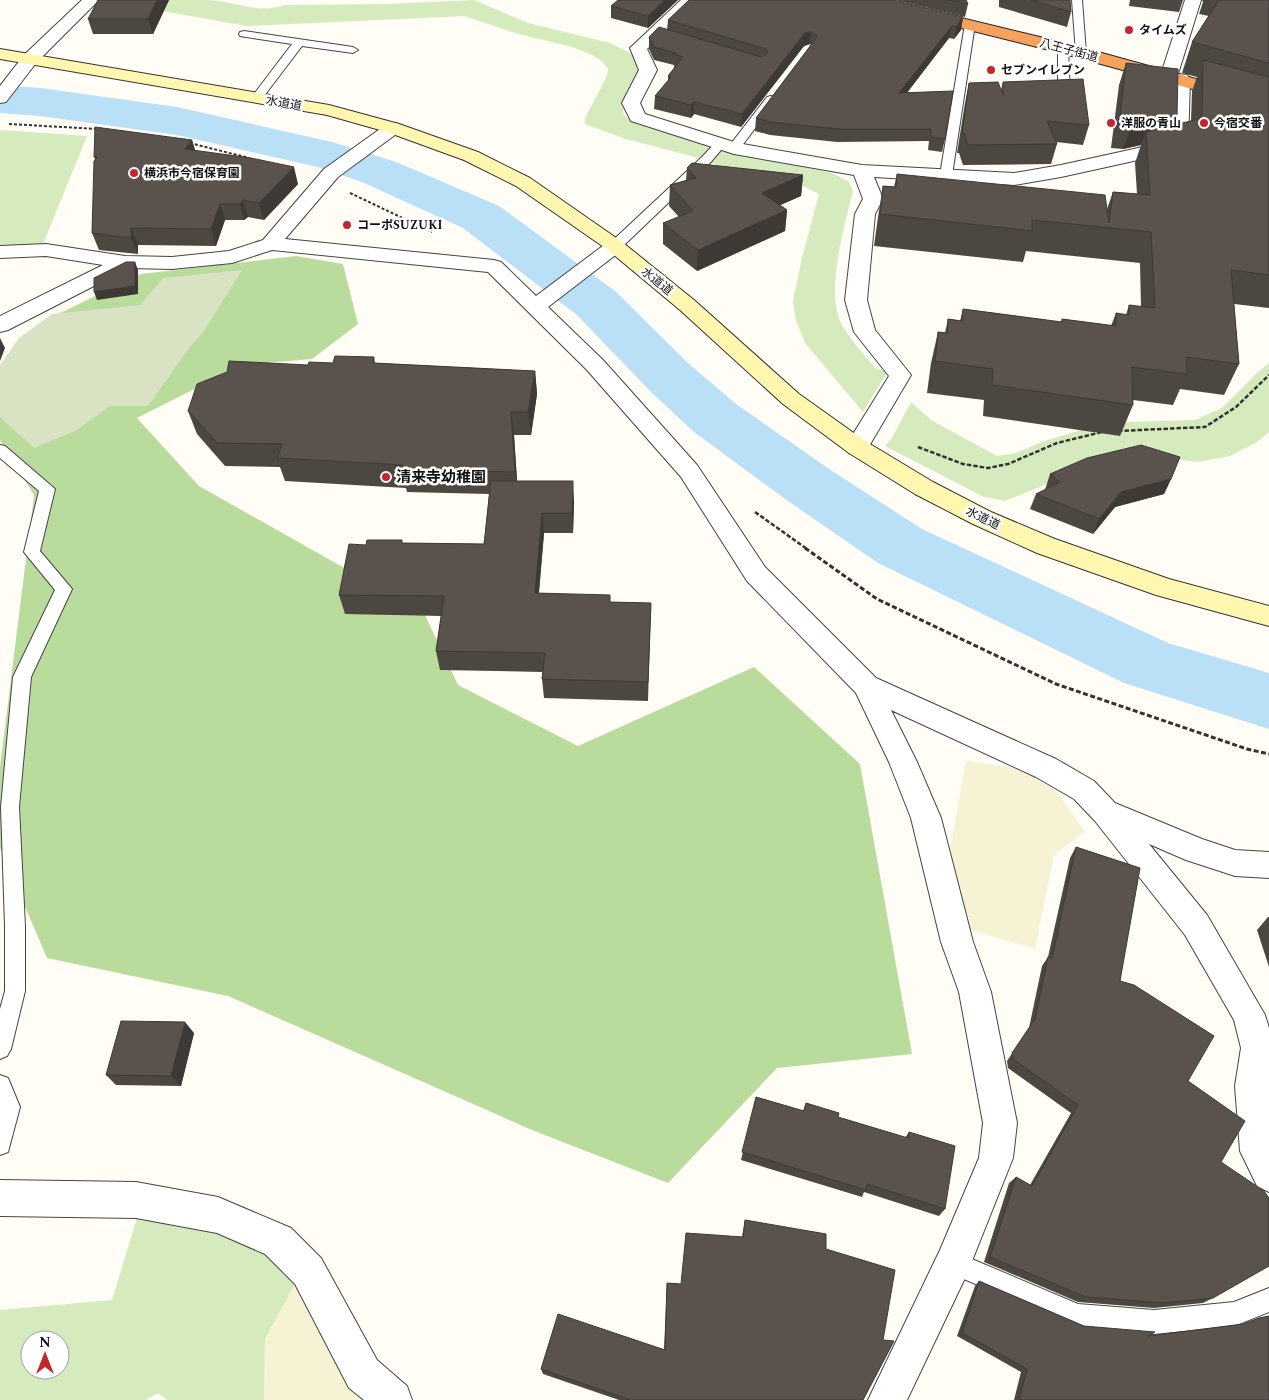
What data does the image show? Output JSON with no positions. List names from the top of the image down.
{
  "streets": {
    "highway": ["八王子街道"],
    "street": ["水道道"]
  },
  "places": [
    "タイムズ",
    "セブンイレブン",
    "洋服の青山",
    "今宿交番",
    "横浜市今宿保育園",
    "コーポSUZUKI",
    "清来寺幼稚園"
  ],
  "north": "top"
}
